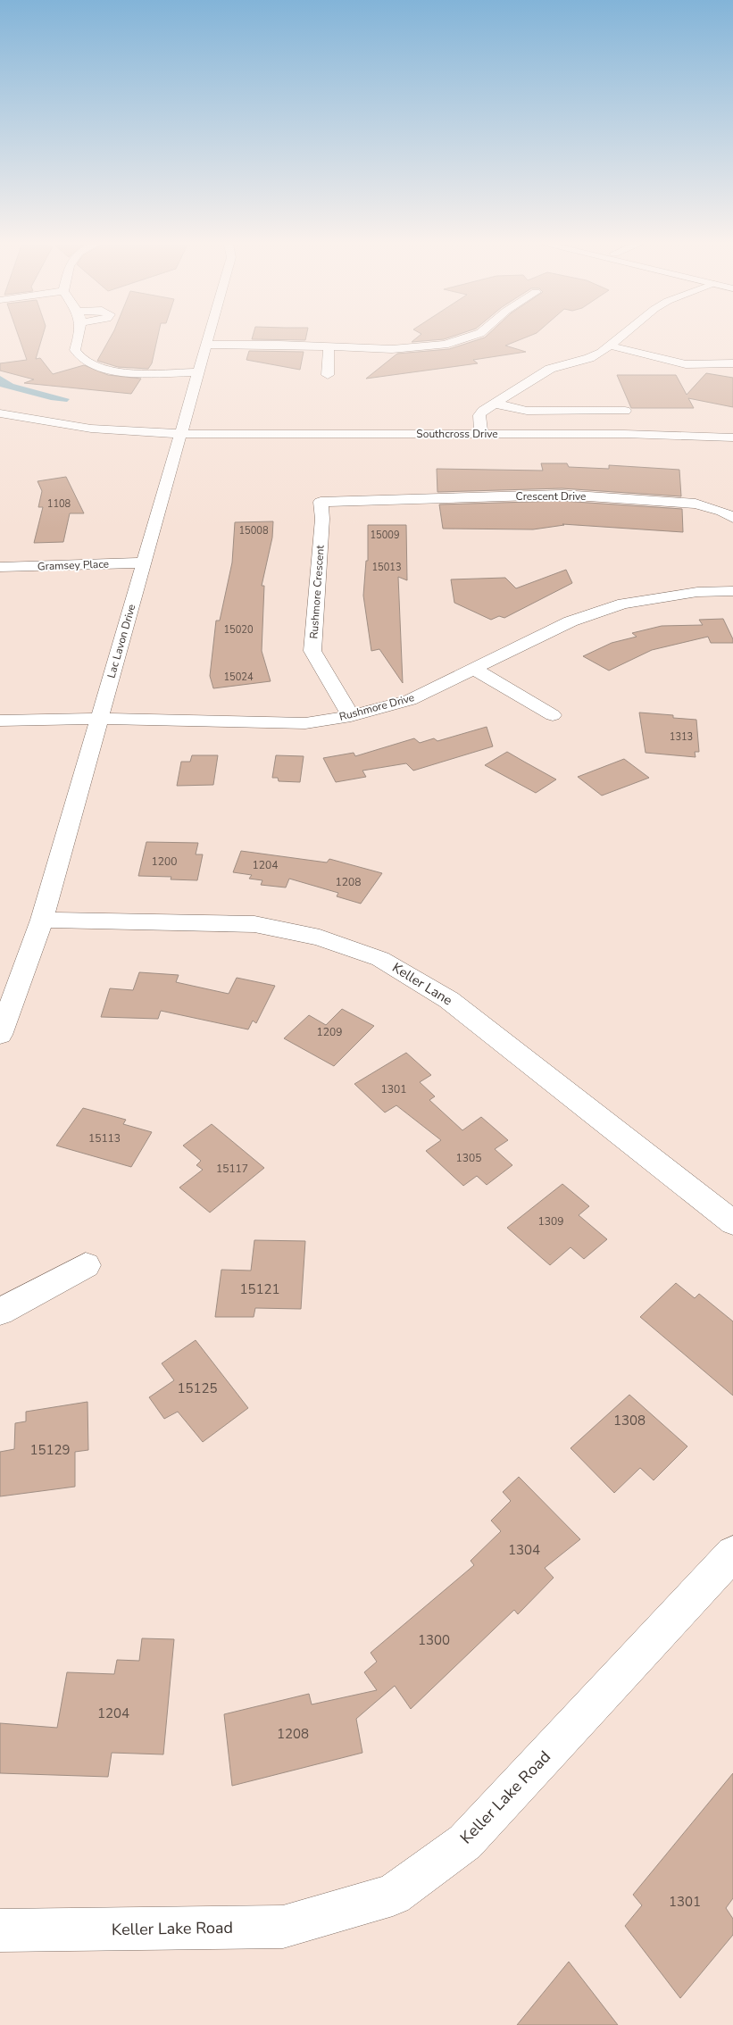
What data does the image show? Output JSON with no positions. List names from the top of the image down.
{
  "streets": {
    "main road": [
      "Southcross Drive",
      "Crescent Drive",
      "Gramsey Place",
      "Rushmore Crescent",
      "Lac Lavon Drive",
      "Rushmore Drive",
      "Keller Lane",
      "Keller Lake Road"
    ]
  },
  "crossings": [
    ["Southcross Drive", "Lac Lavon Drive"],
    ["Crescent Drive", "Rushmore Crescent"],
    ["Gramsey Place", "Lac Lavon Drive"],
    ["Rushmore Crescent", "Rushmore Drive"],
    ["Lac Lavon Drive", "Rushmore Drive"],
    ["Lac Lavon Drive", "Keller Lane"]
  ],
  "house_numbers": [
    "1108",
    "15008",
    "15009",
    "15013",
    "15020",
    "15024",
    "1313",
    "1200",
    "1204",
    "1208",
    "1209",
    "1301",
    "15113",
    "1305",
    "15117",
    "1309",
    "15121",
    "15125",
    "1308",
    "15129",
    "1304",
    "1300",
    "1204",
    "1208",
    "1301"
  ]
}
